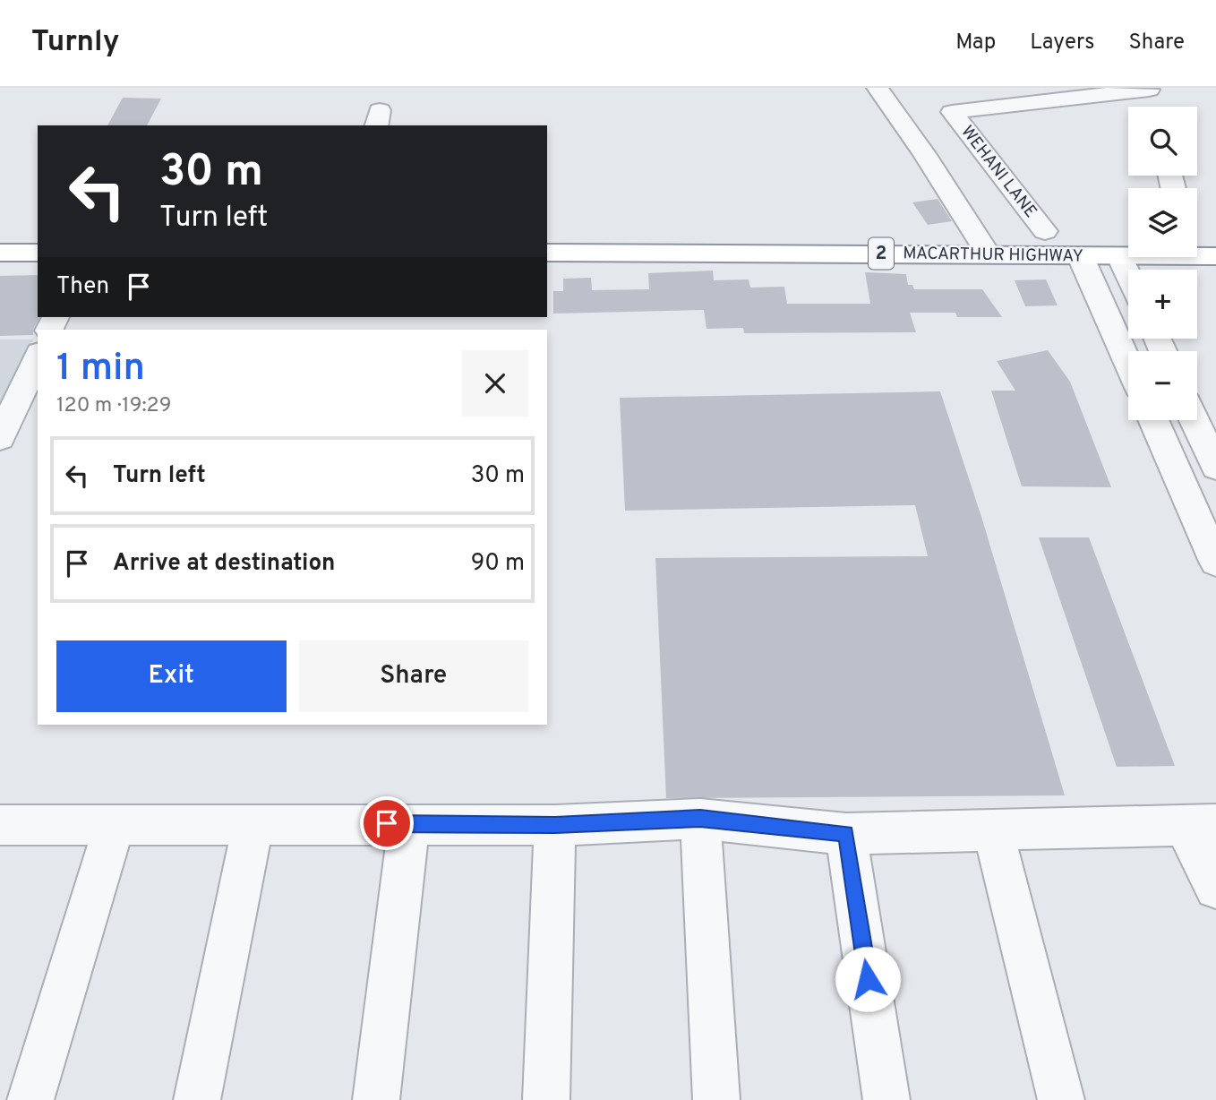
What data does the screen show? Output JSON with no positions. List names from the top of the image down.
{
  "streets": {
    "highway": ["2", "MACARTHUR HIGHWAY"],
    "street": ["WEHANI LANE"]
  },
  "page": {
    "header": "Turnly",
    "nav": ["Map", "Layers", "Share"],
    "map_buttons": ["+", "−"],
    "turn": ["30 m", "Turn left"],
    "then": "Then",
    "heading": ["1 min", "120 m · 19:29"],
    "list": [
      {
        "name": "Turn left",
        "value": "30 m"
      },
      {
        "name": "Arrive at destination",
        "value": "90 m"
      }
    ],
    "buttons": ["Exit", "Share"]
  }
}
